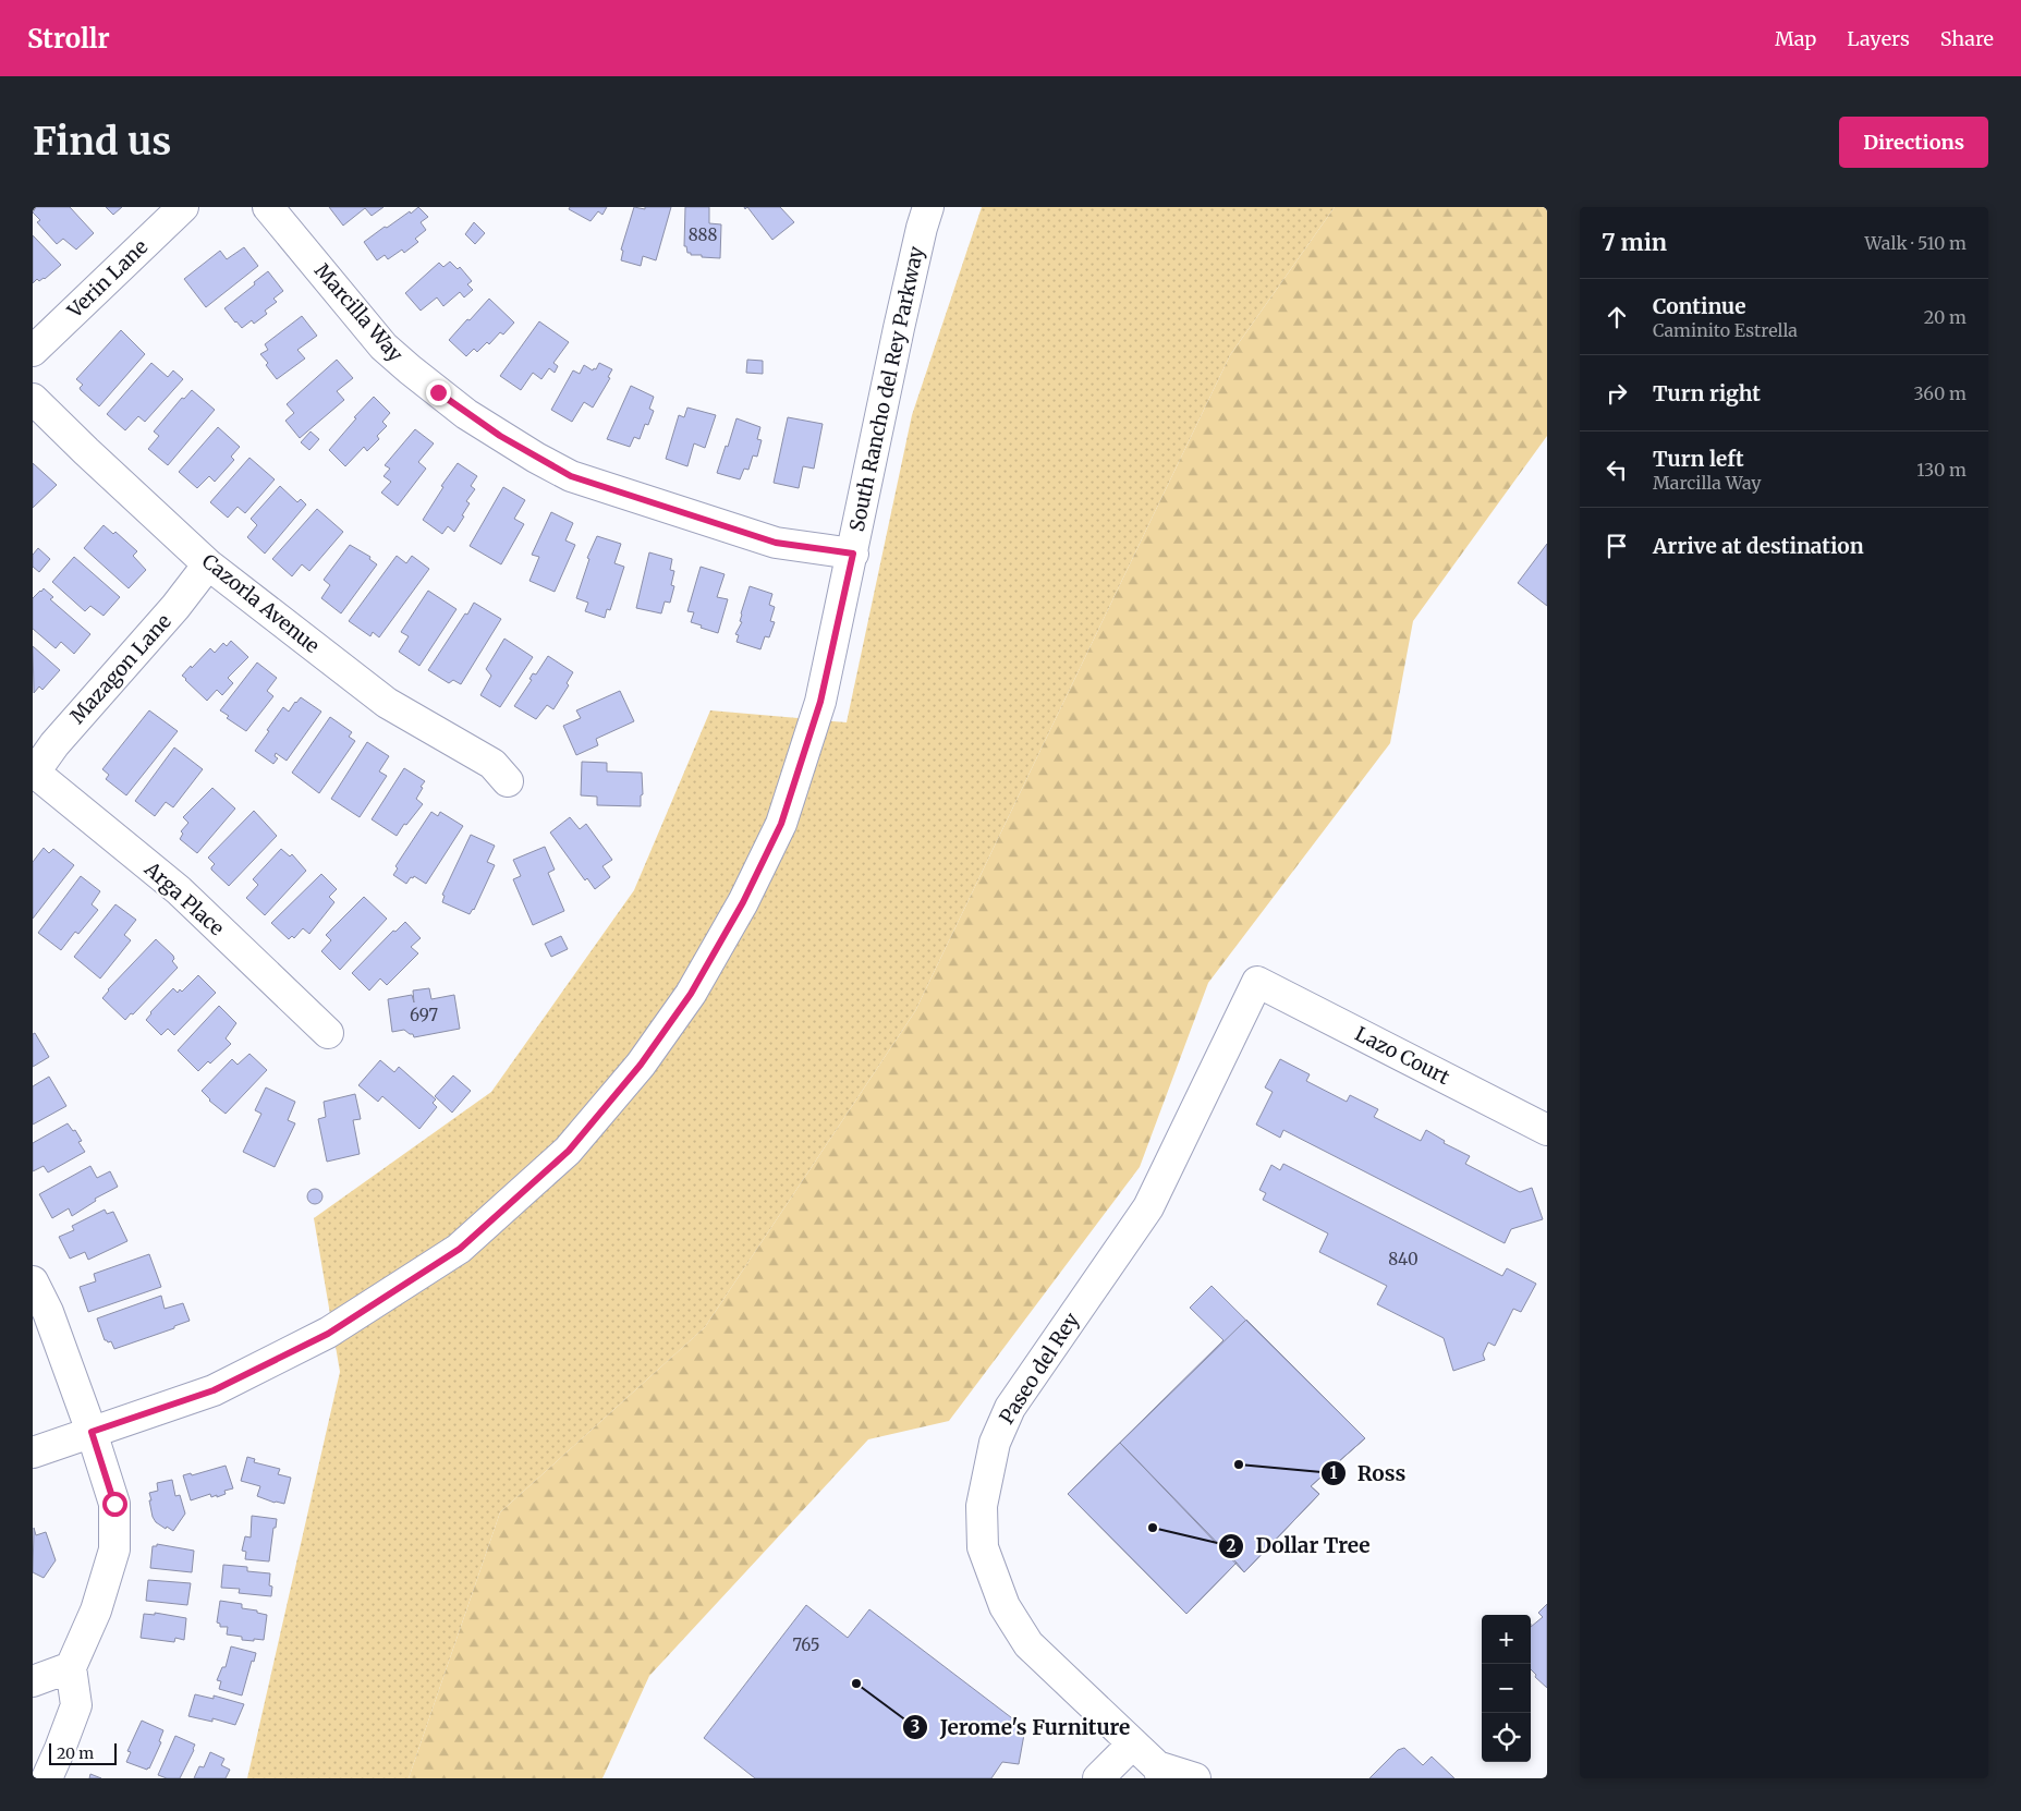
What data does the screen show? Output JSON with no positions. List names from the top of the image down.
{
  "streets": {
    "street": [
      "Verin Lane",
      "Marcilla Way",
      "South Rancho del Rey Parkway",
      "Cazorla Avenue",
      "Mazagon Lane",
      "Arga Place",
      "Lazo Court",
      "Paseo del Rey"
    ]
  },
  "crossings": [
    ["Marcilla Way", "South Rancho del Rey Parkway"],
    ["Cazorla Avenue", "Mazagon Lane"],
    ["Mazagon Lane", "Arga Place"],
    ["Lazo Court", "Paseo del Rey"]
  ],
  "places": ["Ross", "Dollar Tree", "Jerome's Furniture"],
  "house_numbers": [
    "888",
    "697",
    "840",
    "765"
  ],
  "scale_bar": "20 m",
  "page": {
    "header": "Strollr",
    "nav": ["Map", "Layers", "Share"],
    "buttons": "Directions",
    "title": "Find us",
    "heading": ["7 min", "Walk · 510 m"],
    "list": [
      ["Continue", "Caminito Estrella", "20 m"],
      ["Turn right", "360 m"],
      ["Turn left", "Marcilla Way", "130 m"],
      "Arrive at destination"
    ],
    "map_buttons": ["+", "−"],
    "scale": "20 m"
  }
}
